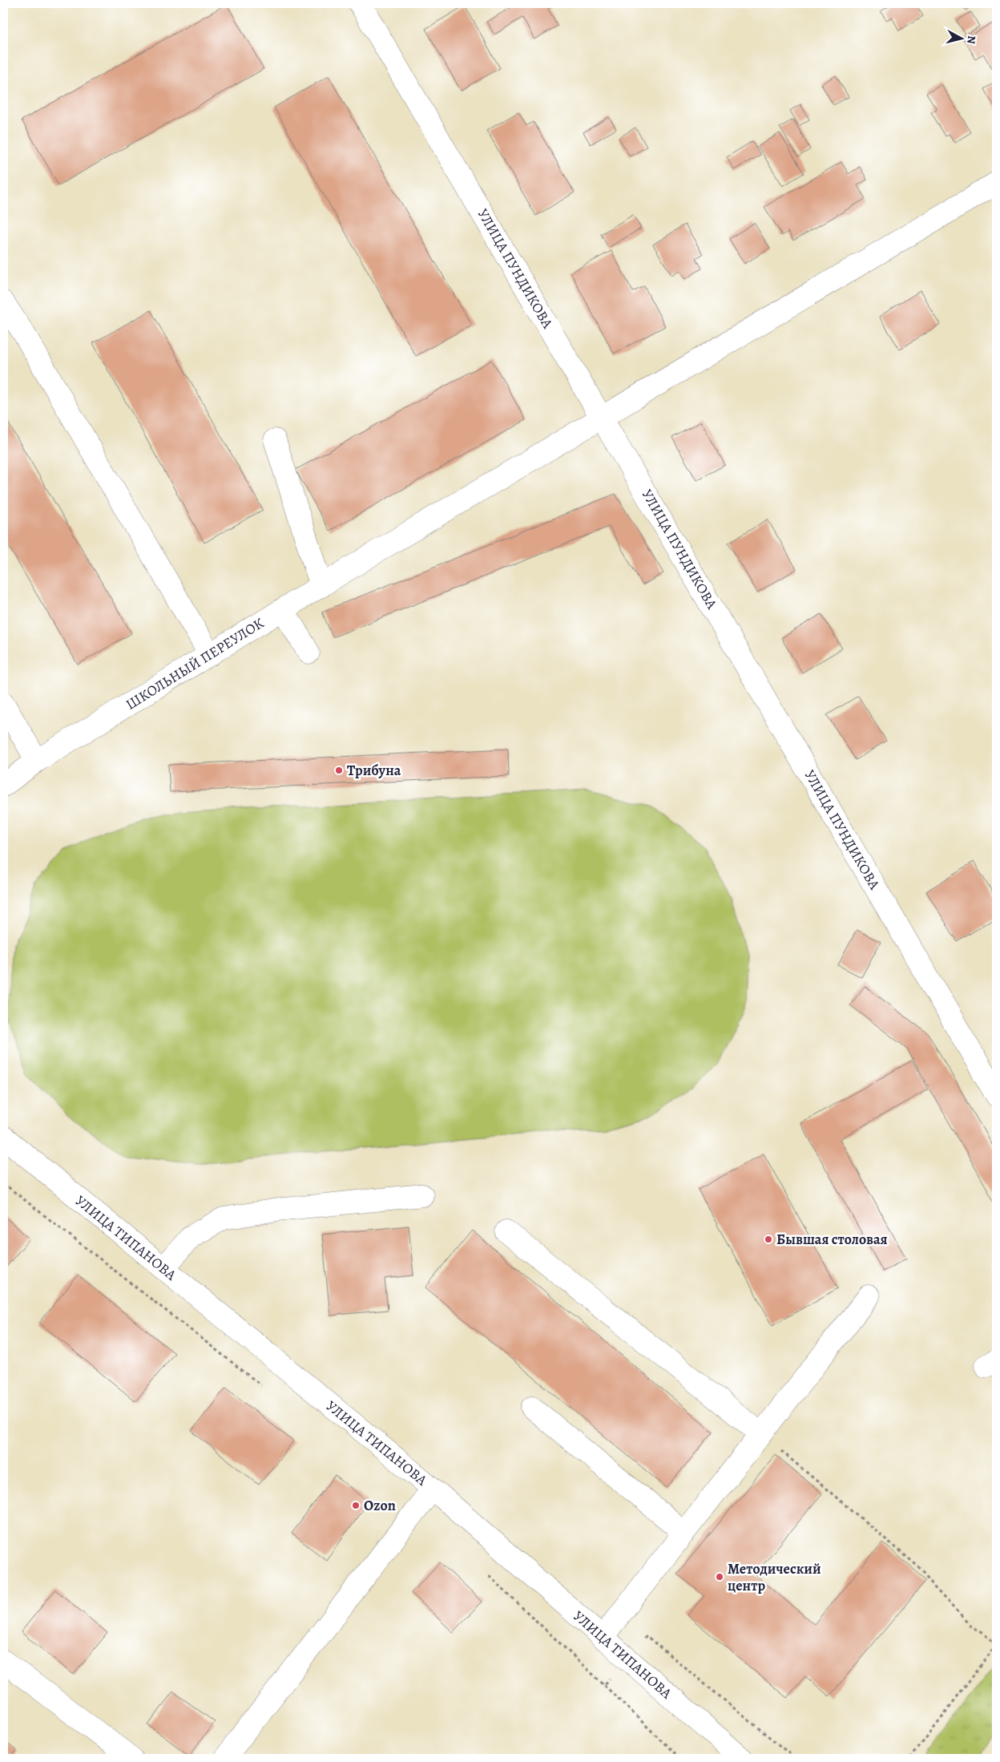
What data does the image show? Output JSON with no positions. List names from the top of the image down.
{
  "streets": {
    "street": ["УЛИЦА ПУНДИКОВА", "ШКОЛЬНЫЙ ПЕРЕУЛОК", "УЛИЦА ТИПАНОВА"]
  },
  "crossings": [
    ["УЛИЦА ПУНДИКОВА", "ШКОЛЬНЫЙ ПЕРЕУЛОК"]
  ],
  "places": [
    "Трибуна",
    "Бывшая столовая",
    "Ozon",
    "Методический центр"
  ],
  "north": "right"
}
